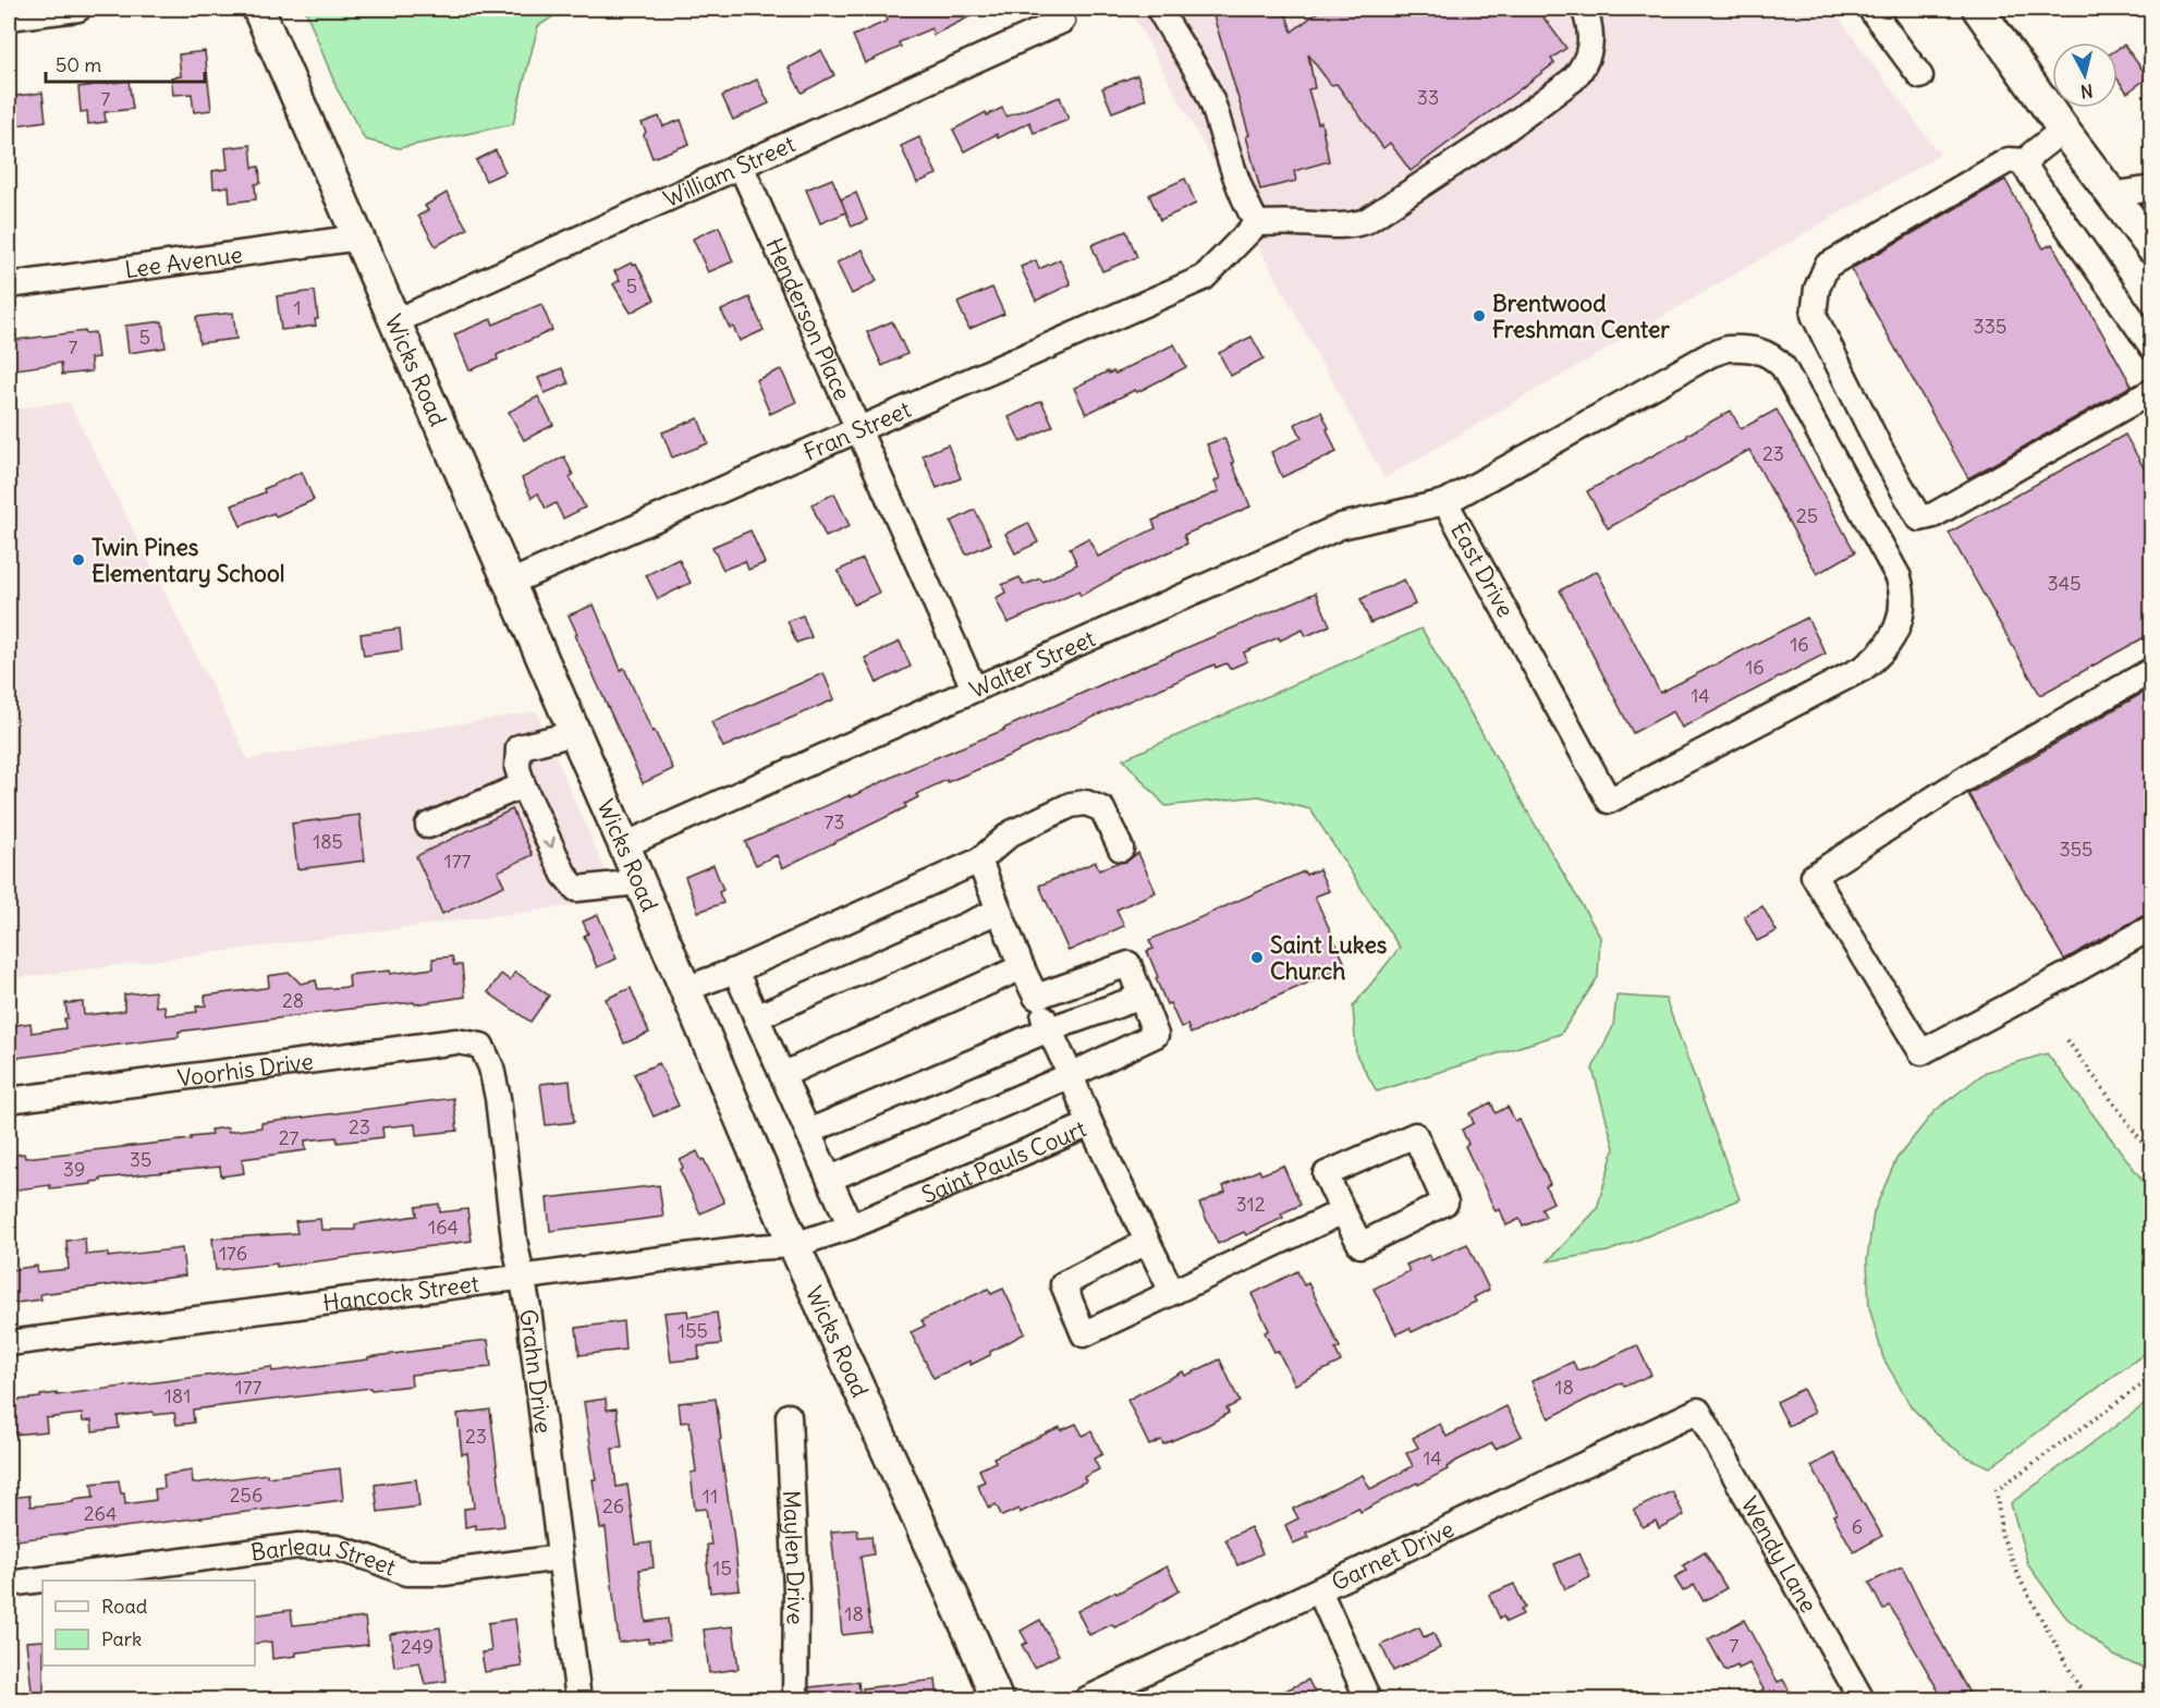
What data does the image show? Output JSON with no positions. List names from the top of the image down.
{
  "streets": {
    "main road": ["Wicks Road"],
    "street": [
      "William Street",
      "Lee Avenue",
      "Henderson Place",
      "Fran Street",
      "East Drive",
      "Walter Street",
      "Voorhis Drive",
      "Saint Pauls Court",
      "Hancock Street",
      "Grahn Drive",
      "Garnet Drive",
      "Wendy Lane",
      "Maylen Drive",
      "Barleau Street"
    ]
  },
  "crossings": [
    ["William Street", "Henderson Place"],
    ["William Street", "Wicks Road"],
    ["Lee Avenue", "Wicks Road"],
    ["Henderson Place", "Fran Street"],
    ["Henderson Place", "Walter Street"],
    ["Wicks Road", "Fran Street"],
    ["Wicks Road", "Walter Street"],
    ["Wicks Road", "Saint Pauls Court"],
    ["Wicks Road", "Hancock Street"],
    ["East Drive", "Walter Street"],
    ["Voorhis Drive", "Grahn Drive"],
    ["Saint Pauls Court", "Hancock Street"],
    ["Hancock Street", "Grahn Drive"],
    ["Grahn Drive", "Barleau Street"],
    ["Garnet Drive", "Wendy Lane"]
  ],
  "places": ["Brentwood Freshman Center", "Twin Pines Elementary School", "Saint Lukes Church"],
  "house_numbers": [
    "33",
    "7",
    "5",
    "1",
    "335",
    "5",
    "7",
    "23",
    "25",
    "345",
    "16",
    "16",
    "14",
    "73",
    "185",
    "355",
    "177",
    "28",
    "23",
    "27",
    "35",
    "39",
    "312",
    "164",
    "176",
    "155",
    "177",
    "18",
    "181",
    "23",
    "14",
    "256",
    "11",
    "26",
    "264",
    "6",
    "15",
    "18",
    "7",
    "249"
  ],
  "legend": ["Road", "Park"],
  "scale_bar": "50 m",
  "north": "bottom"
}
